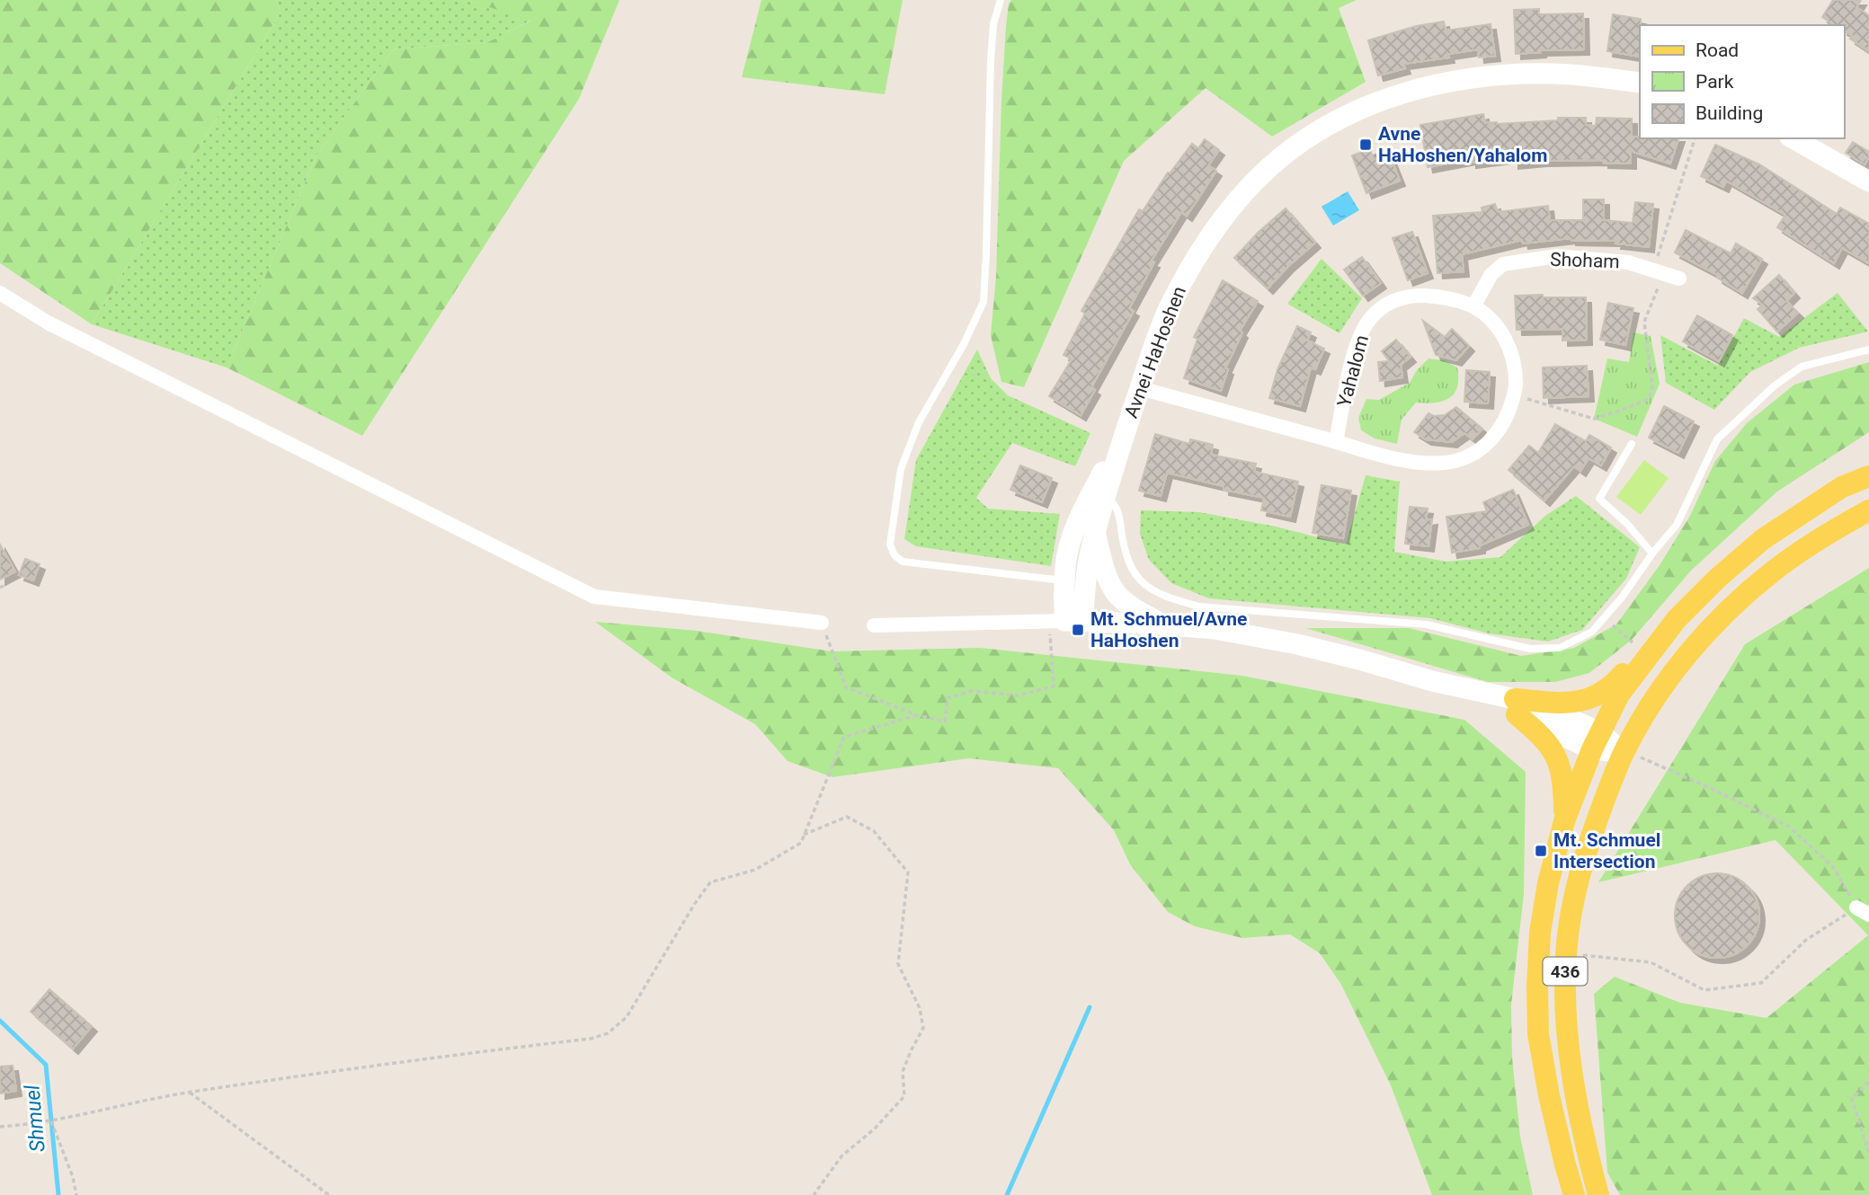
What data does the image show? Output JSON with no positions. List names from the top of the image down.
{
  "streets": {
    "main road": ["436"],
    "street": ["Shoham", "Avnei HaHoshen", "Yahalom"]
  },
  "crossings": [
    ["Shoham", "Yahalom"],
    ["Avnei HaHoshen", "Yahalom"]
  ],
  "water": ["Shmuel"],
  "places": {
    "transit": ["Avne HaHoshen/Yahalom", "Mt. Schmuel/Avne HaHoshen", "Mt. Schmuel Intersection"]
  },
  "legend": ["Road", "Park", "Building"]
}
